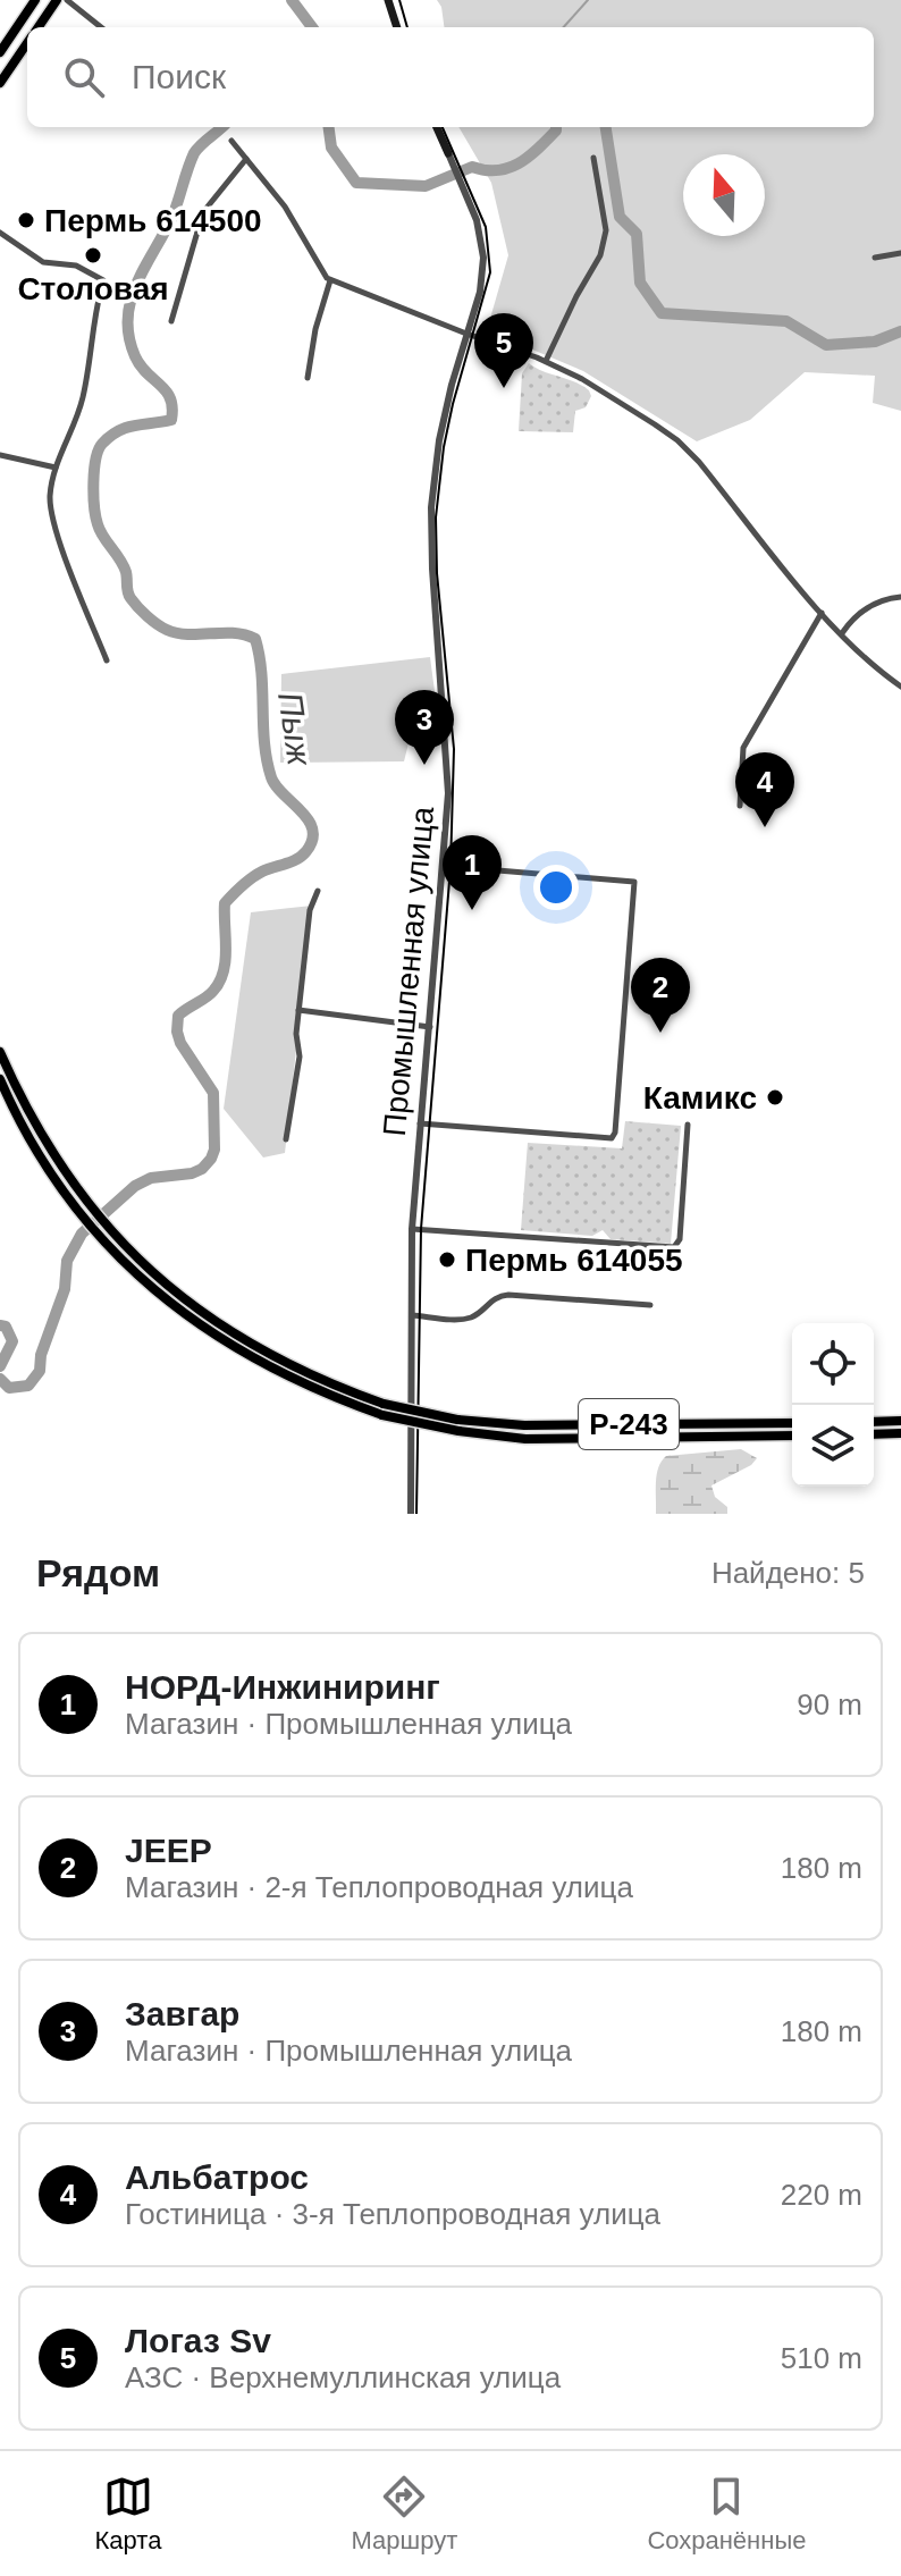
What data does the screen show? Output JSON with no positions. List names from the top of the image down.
{
  "streets": {
    "main road": ["Промышленная улица", "Р-243"]
  },
  "water": ["Пыж"],
  "places": [
    "Пермь 614500",
    "Столовая",
    "Камикс",
    "Пермь 614055"
  ],
  "north": "top",
  "page": {
    "search": "Поиск",
    "pins": [
      "5",
      "3",
      "4",
      "1",
      "2"
    ],
    "heading": ["Рядом", "Найдено: 5"],
    "list": [
      {
        "mark": "1",
        "name": "НОРД-Инжиниринг",
        "note": "Магазин · Промышленная улица",
        "value": "90 m"
      },
      {
        "mark": "2",
        "name": "JEEP",
        "note": "Магазин · 2-я Теплопроводная улица",
        "value": "180 m"
      },
      {
        "mark": "3",
        "name": "Завгар",
        "note": "Магазин · Промышленная улица",
        "value": "180 m"
      },
      {
        "mark": "4",
        "name": "Альбатрос",
        "note": "Гостиница · 3-я Теплопроводная улица",
        "value": "220 m"
      },
      {
        "mark": "5",
        "name": "Логаз Sv",
        "note": "АЗС · Верхнемуллинская улица",
        "value": "510 m"
      }
    ],
    "nav": ["Карта", "Маршрут", "Сохранённые"]
  }
}
